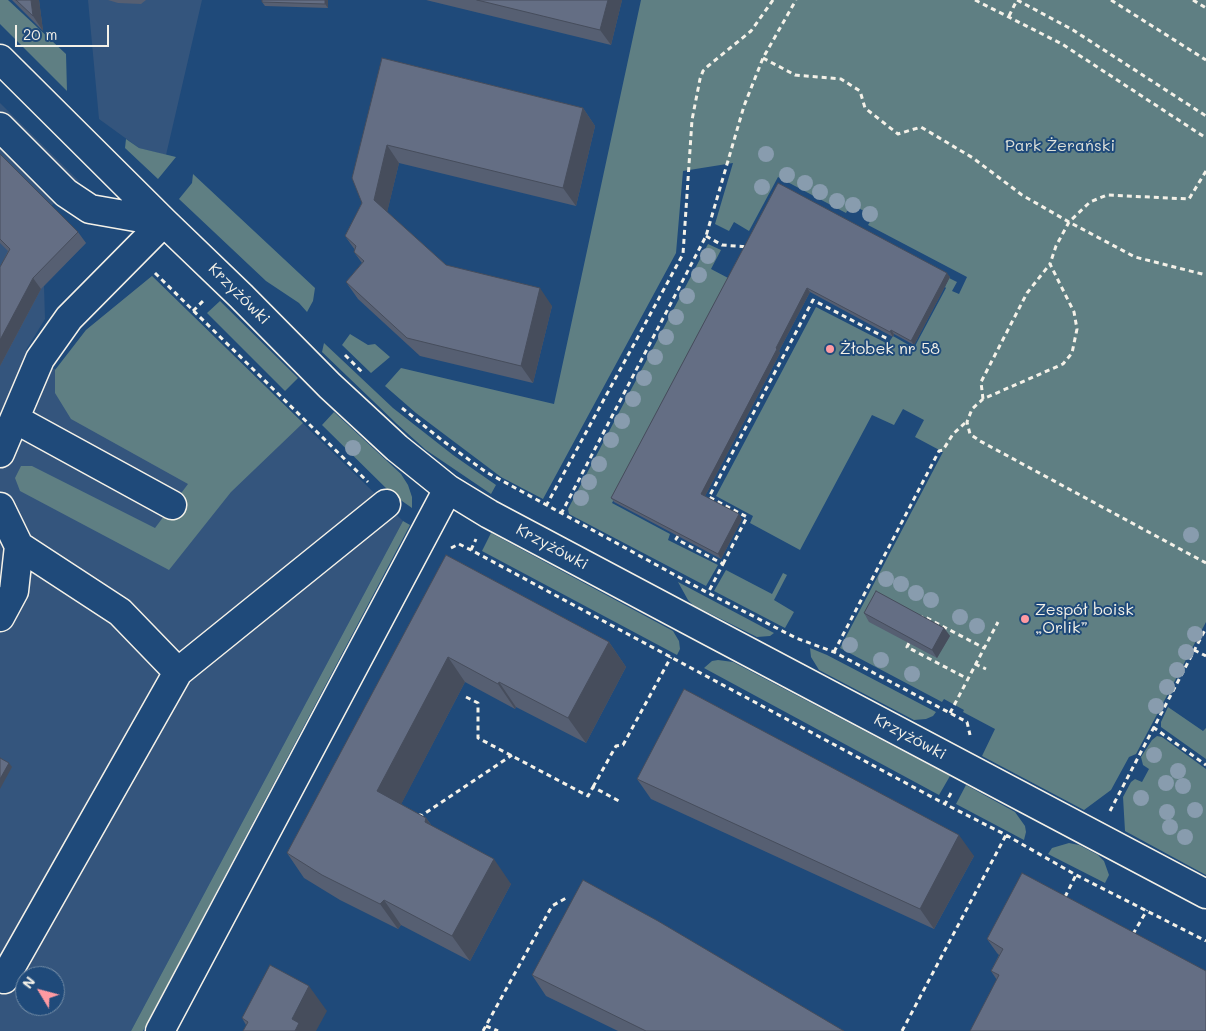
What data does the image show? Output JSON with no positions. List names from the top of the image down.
{
  "streets": {
    "street": ["Krzyżówki"]
  },
  "parks": ["Park Żerański"],
  "places": ["Żłobek nr 58", "Zespół boisk „Orlik”"],
  "scale_bar": "20 m",
  "north": "top left"
}
